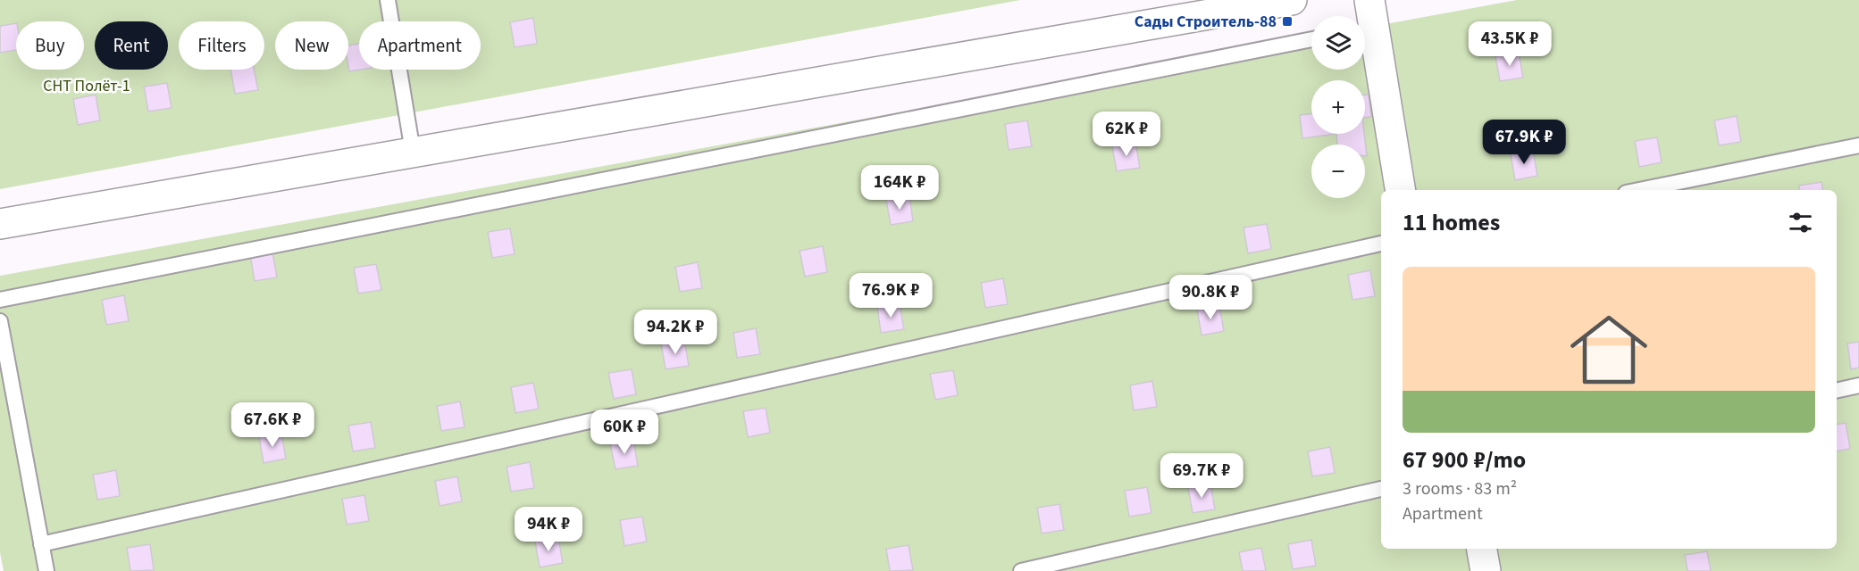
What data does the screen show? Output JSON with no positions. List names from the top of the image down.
{
  "parks": ["СНТ Полёт-1"],
  "places": {
    "transit": ["Сады Строитель-88"]
  },
  "page": {
    "map_buttons": ["+", "−"],
    "price": [
      "43.5K ₽",
      "62K ₽",
      "67.9K ₽",
      "164K ₽",
      "76.9K ₽",
      "90.8K ₽",
      "94.2K ₽",
      "67.6K ₽",
      "60K ₽",
      "69.7K ₽",
      "94K ₽"
    ],
    "chip": [
      "Buy",
      "Rent",
      "Filters",
      "New",
      "Apartment"
    ],
    "heading": "11 homes",
    "list": [
      {
        "name": "67 900 ₽/mo",
        "note": "3 rooms · 83 m² · Apartment"
      }
    ]
  }
}
